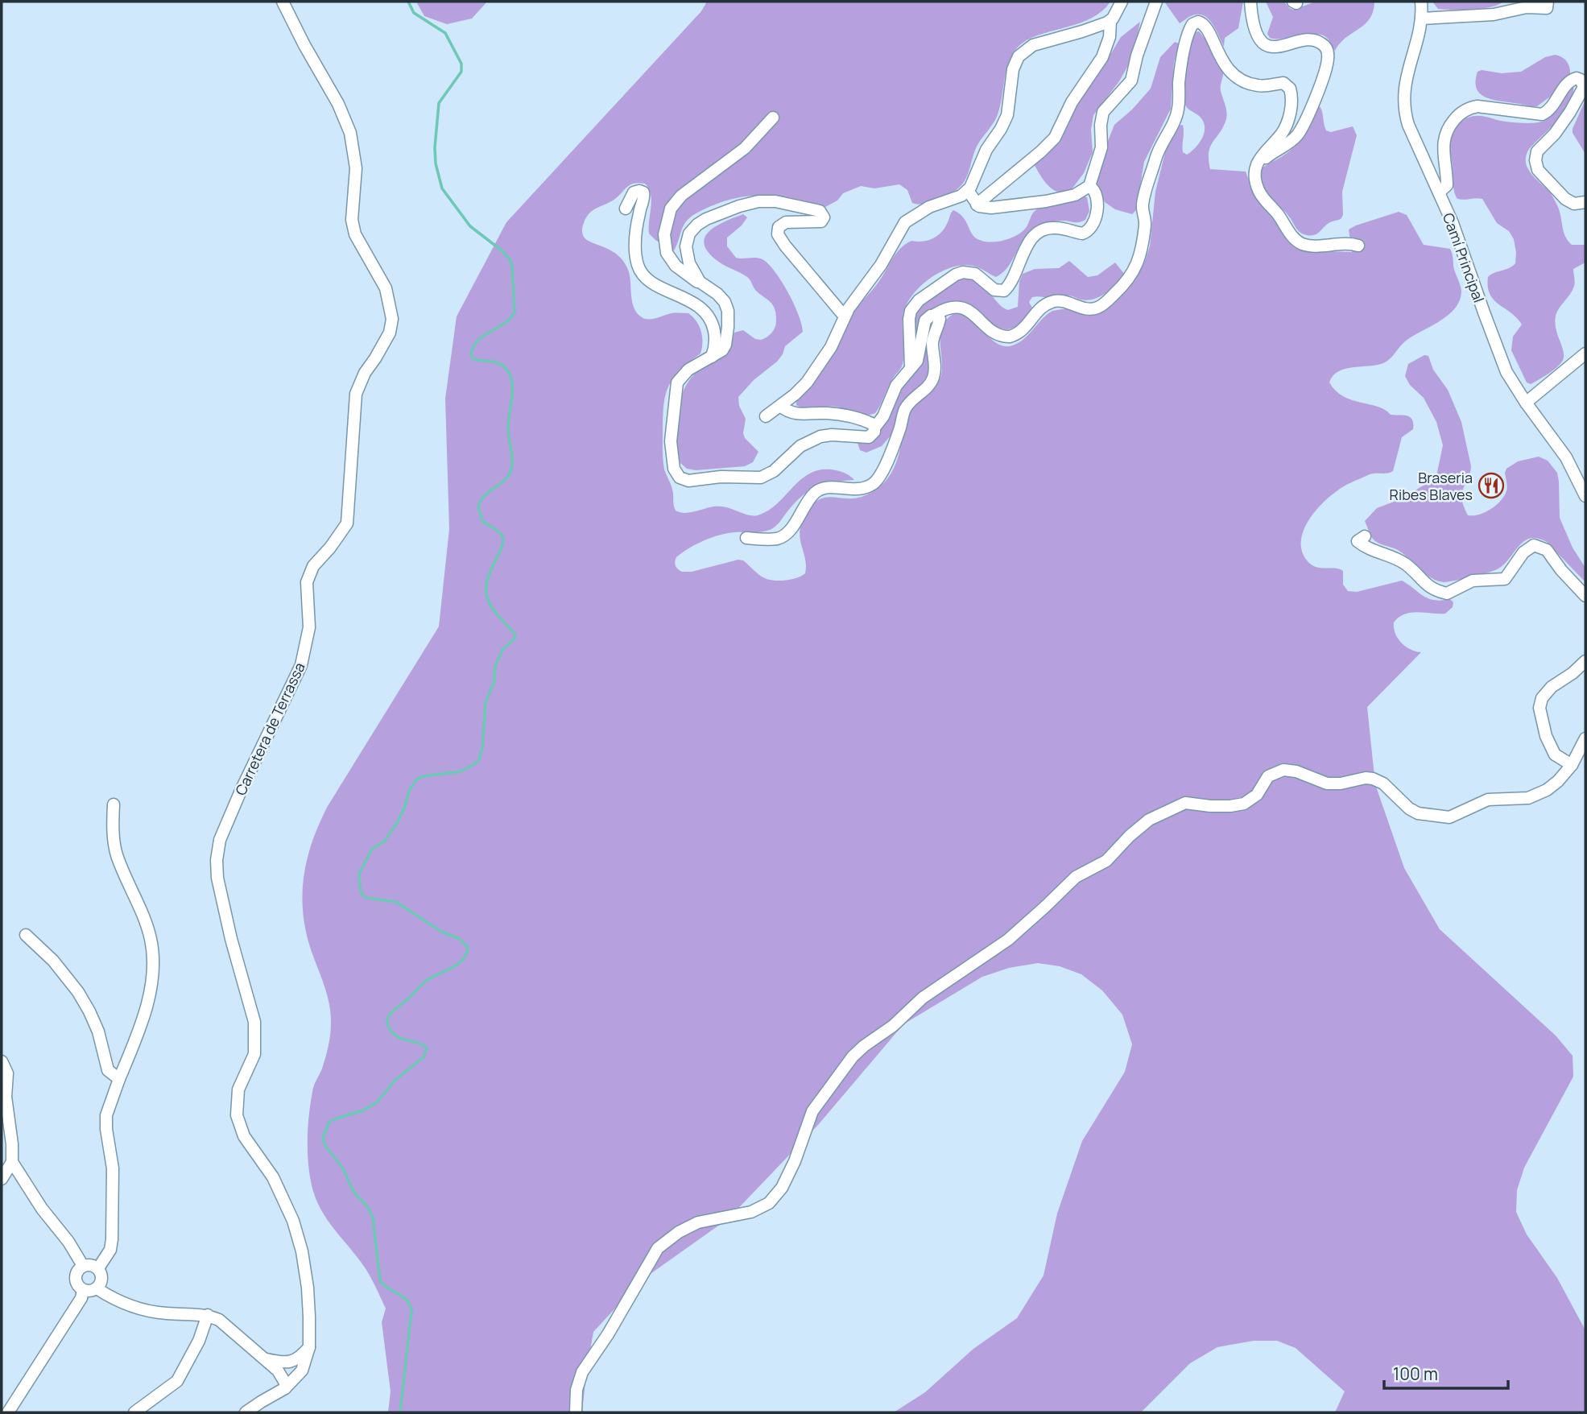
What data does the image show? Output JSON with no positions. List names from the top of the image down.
{
  "streets": {
    "street": ["Camí Principal", "Carretera de Terrassa"]
  },
  "places": {
    "restaurant": ["Braseria Ribes Blaves"]
  },
  "scale_bar": "100 m"
}
